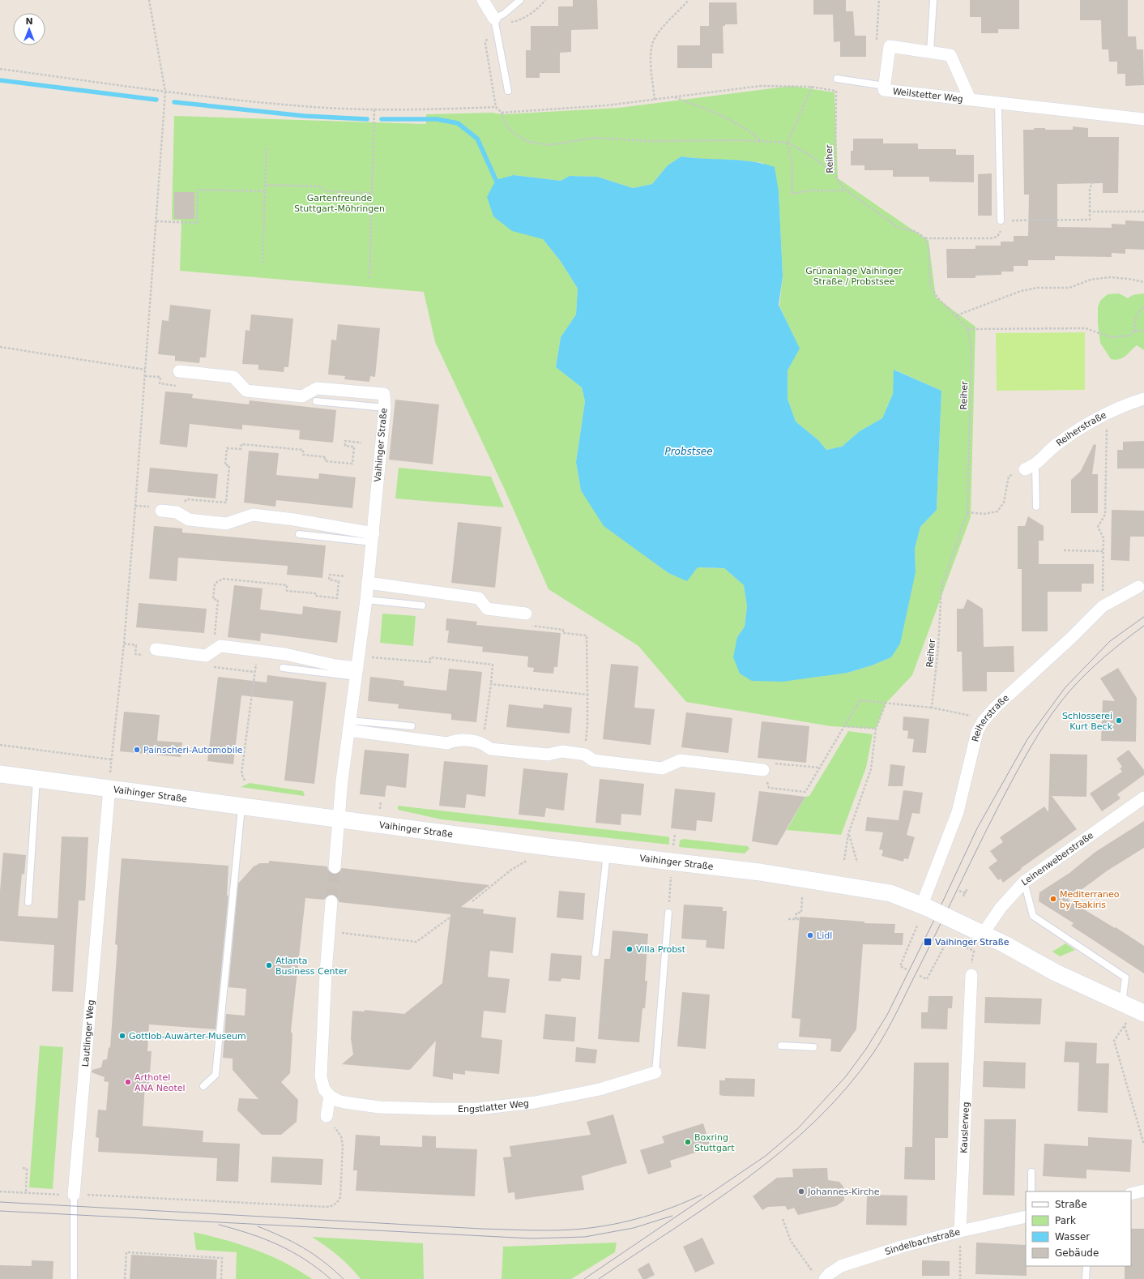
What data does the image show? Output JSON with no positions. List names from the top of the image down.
{
  "streets": {
    "main road": ["Vaihinger Straße"],
    "street": [
      "Weilstetter Weg",
      "Reiherstraße",
      "Leinenweberstraße",
      "Lautlinger Weg",
      "Engstlatter Weg",
      "Kauslerweg",
      "Sindelbachstraße"
    ],
    "path": ["Reiher"]
  },
  "crossings": [
    ["Reiherstraße", "Vaihinger Straße"],
    ["Vaihinger Straße", "Leinenweberstraße"],
    ["Vaihinger Straße", "Lautlinger Weg"],
    ["Kauslerweg", "Sindelbachstraße"]
  ],
  "water": ["Probstsee"],
  "parks": ["Gartenfreunde Stuttgart-Möhringen", "Grünanlage Vaihinger Straße / Probstsee"],
  "places": {
    "other": [
      "Schlosserei Kurt Beck",
      "Painscheri-Automobile",
      "Mediterraneo by Tsakiris",
      "Lidl",
      "Villa Probst",
      "Atlanta Business Center",
      "Gottlob-Auwärter-Museum",
      "Arthotel ANA Neotel",
      "Boxring Stuttgart",
      "Johannes-Kirche"
    ],
    "transit": ["Vaihinger Straße"]
  },
  "legend": [
    "Straße",
    "Park",
    "Wasser",
    "Gebäude"
  ],
  "north": "top"
}
